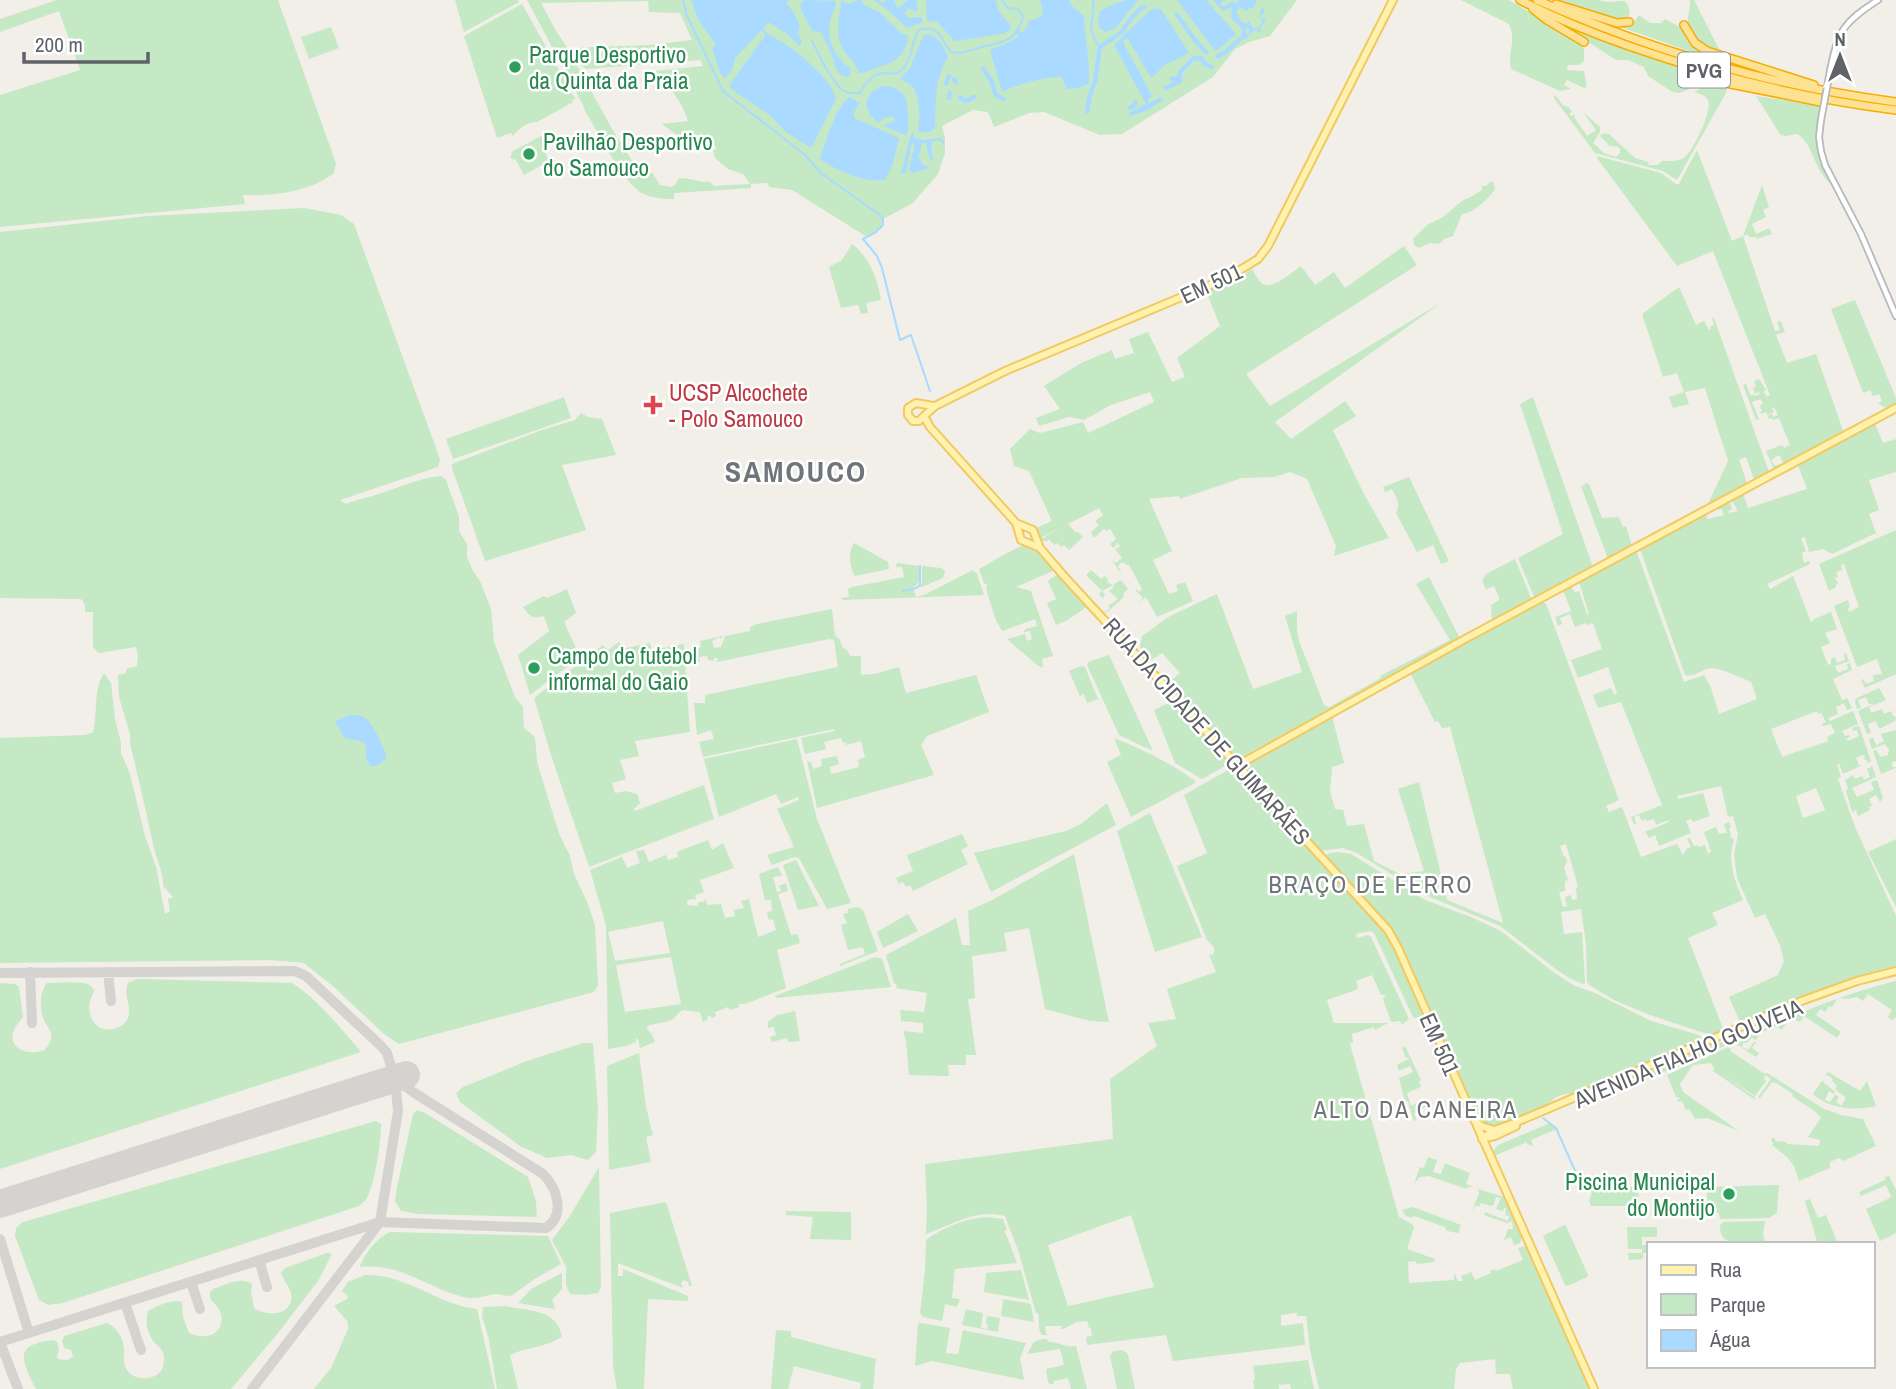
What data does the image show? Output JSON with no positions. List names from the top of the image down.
{
  "streets": {
    "highway": ["PVG"],
    "main road": ["EM 501", "RUA DA CIDADE DE GUIMARÃES", "AVENIDA FIALHO GOUVEIA"]
  },
  "crossings": [
    ["EM 501", "RUA DA CIDADE DE GUIMARÃES"],
    ["EM 501", "AVENIDA FIALHO GOUVEIA"]
  ],
  "districts": ["SAMOUCO", "BRAÇO DE FERRO", "ALTO DA CANEIRA"],
  "places": {
    "other": [
      "Parque Desportivo da Quinta da Praia",
      "Pavilhão Desportivo do Samouco",
      "Campo de futebol informal do Gaio",
      "Piscina Municipal do Montijo"
    ],
    "health": ["UCSP Alcochete - Polo Samouco"]
  },
  "legend": ["Rua", "Parque", "Água"],
  "scale_bar": "200 m",
  "north": "top"
}
